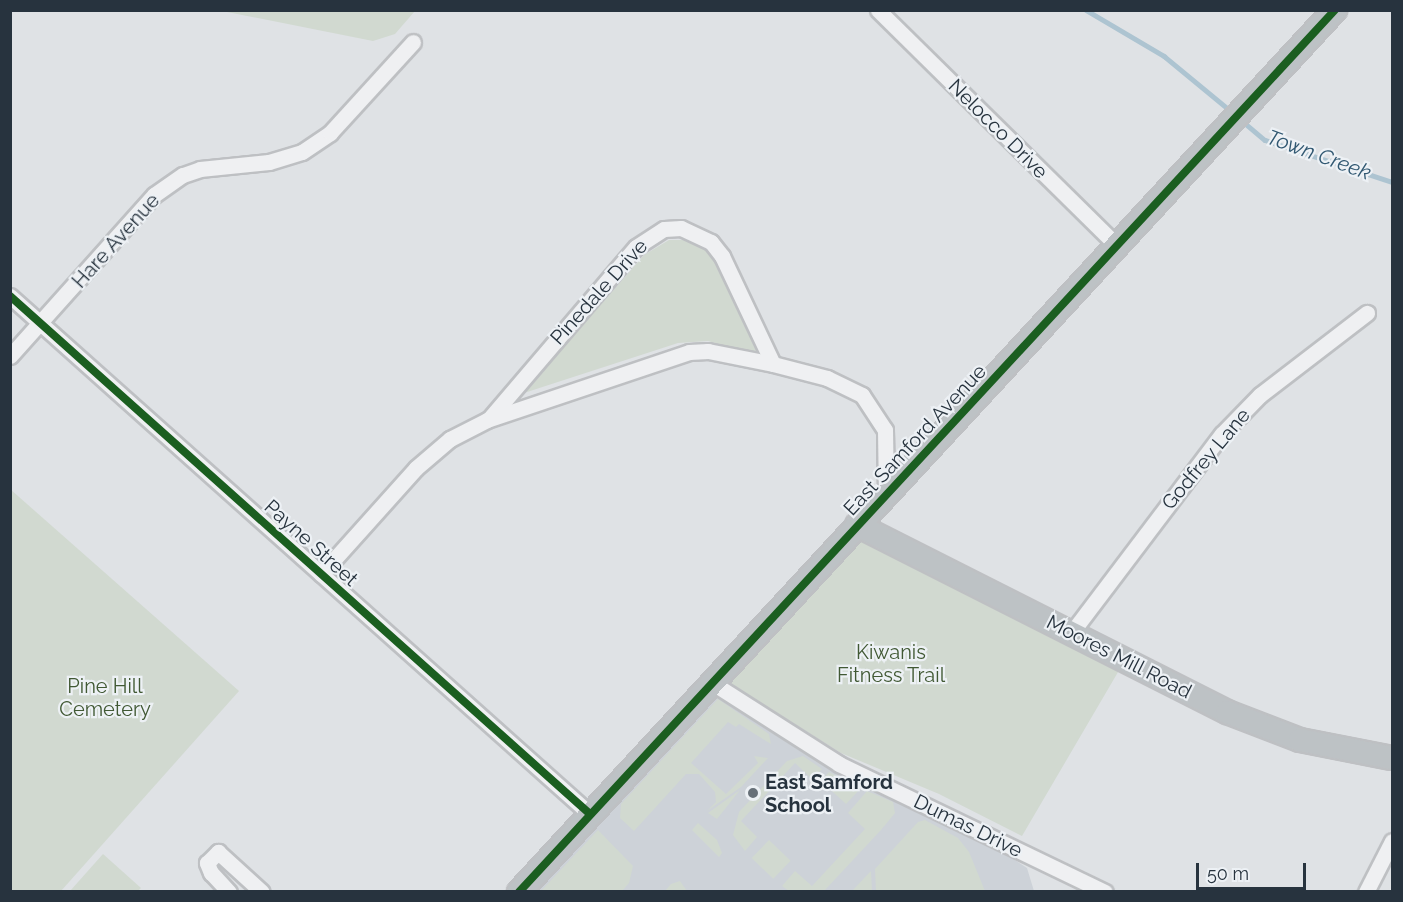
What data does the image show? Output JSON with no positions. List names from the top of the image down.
{
  "streets": {
    "street": [
      "Nelocco Drive",
      "Hare Avenue",
      "Pinedale Drive",
      "East Samford Avenue",
      "Godfrey Lane",
      "Payne Street",
      "Moores Mill Road",
      "Dumas Drive"
    ]
  },
  "crossings": [
    ["Nelocco Drive", "East Samford Avenue"],
    ["Hare Avenue", "Payne Street"],
    ["Pinedale Drive", "East Samford Avenue"],
    ["Pinedale Drive", "Payne Street"],
    ["East Samford Avenue", "Payne Street"],
    ["East Samford Avenue", "Moores Mill Road"],
    ["East Samford Avenue", "Dumas Drive"],
    ["Godfrey Lane", "Moores Mill Road"]
  ],
  "water": ["Town Creek"],
  "parks": ["Kiwanis Fitness Trail", "Pine Hill Cemetery"],
  "places": ["East Samford School"],
  "scale_bar": "50 m"
}
